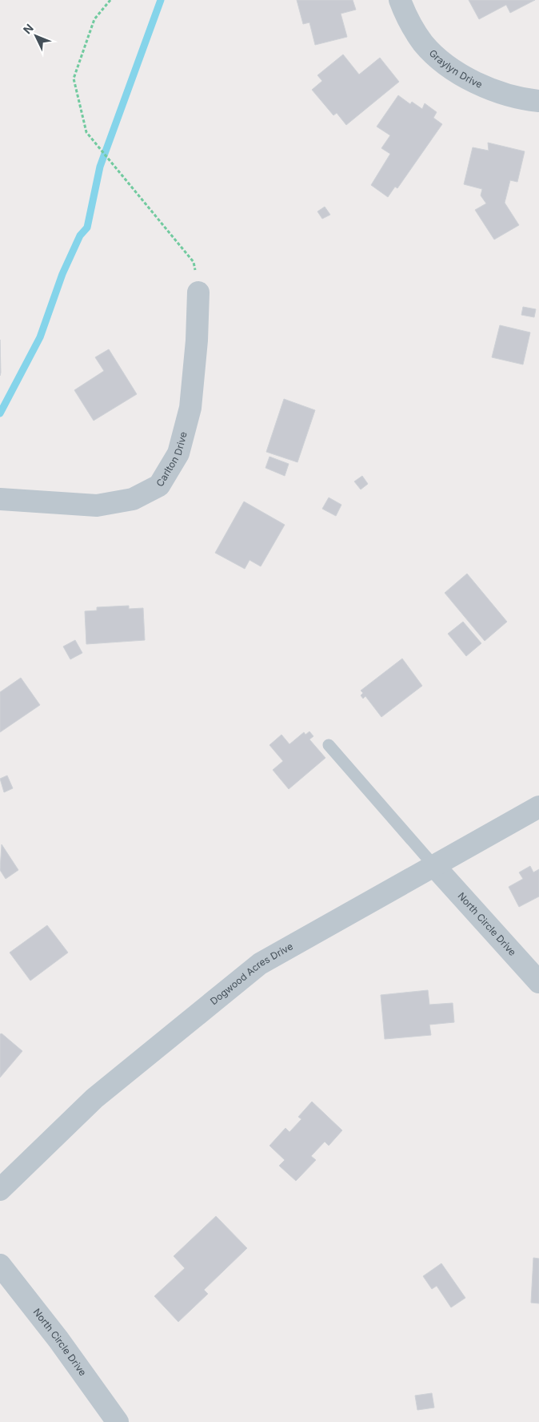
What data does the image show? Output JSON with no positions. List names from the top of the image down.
{
  "streets": {
    "street": [
      "Graylyn Drive",
      "Carlton Drive",
      "North Circle Drive",
      "Dogwood Acres Drive"
    ]
  },
  "crossings": [
    ["North Circle Drive", "Dogwood Acres Drive"]
  ],
  "north": "top left"
}
